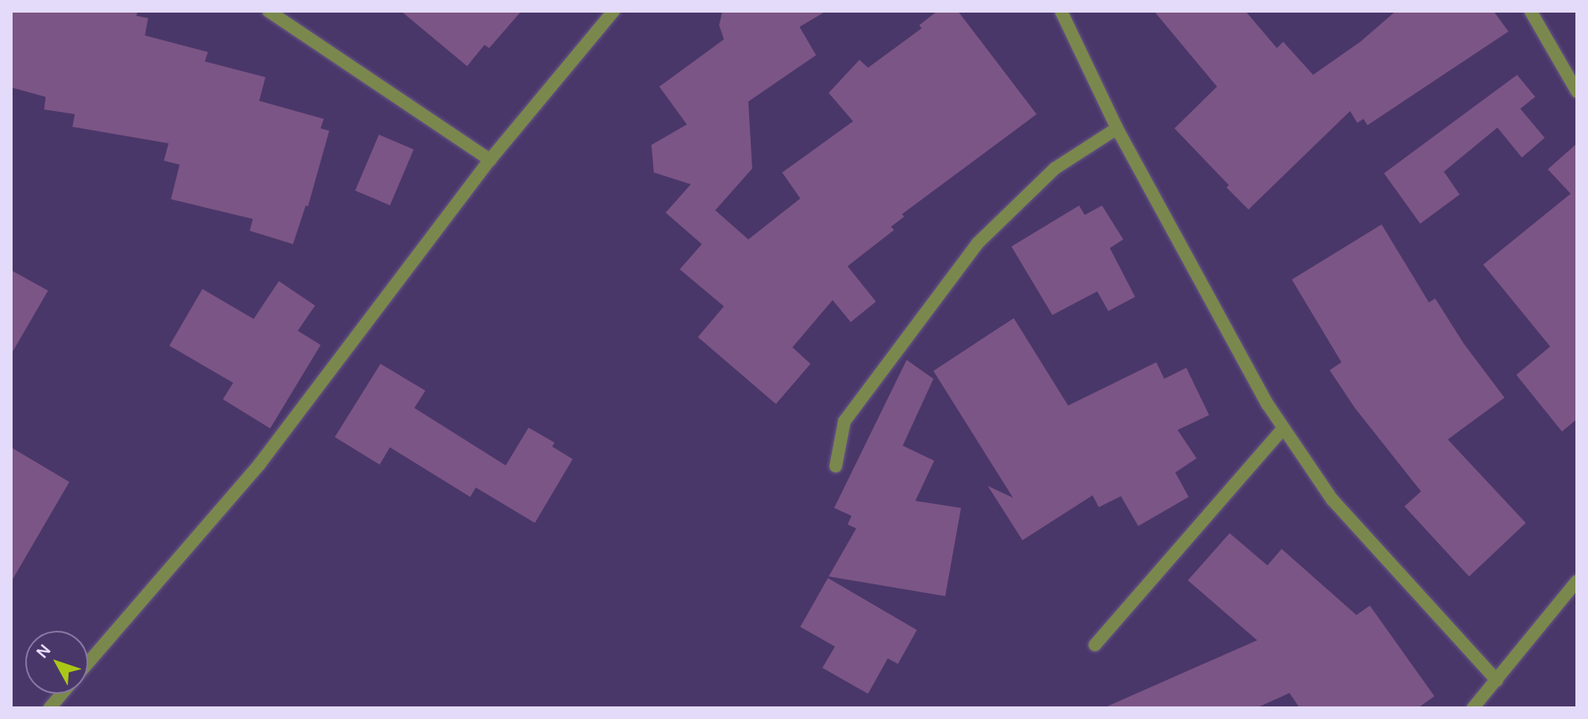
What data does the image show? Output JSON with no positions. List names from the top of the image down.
{
  "north": "top left"
}
